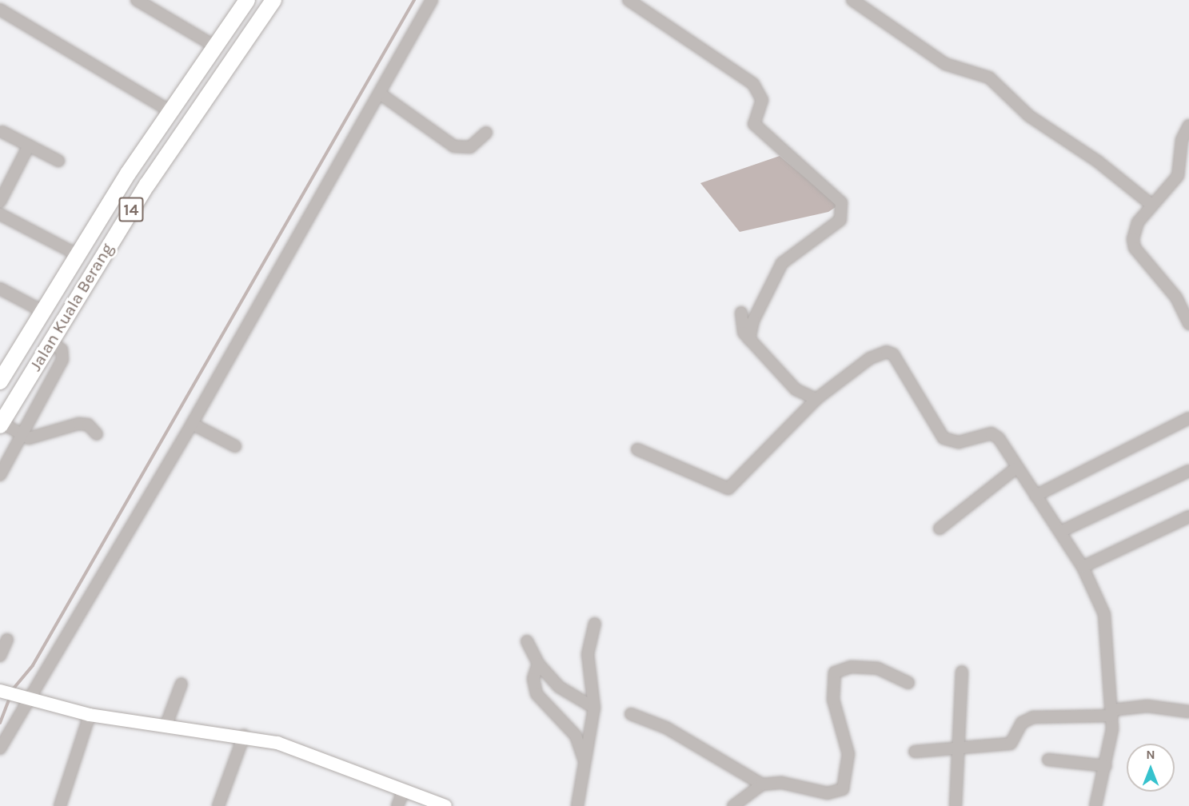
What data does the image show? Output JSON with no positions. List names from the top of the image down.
{
  "streets": {
    "highway": ["14", "Jalan Kuala Berang"]
  },
  "north": "top"
}
